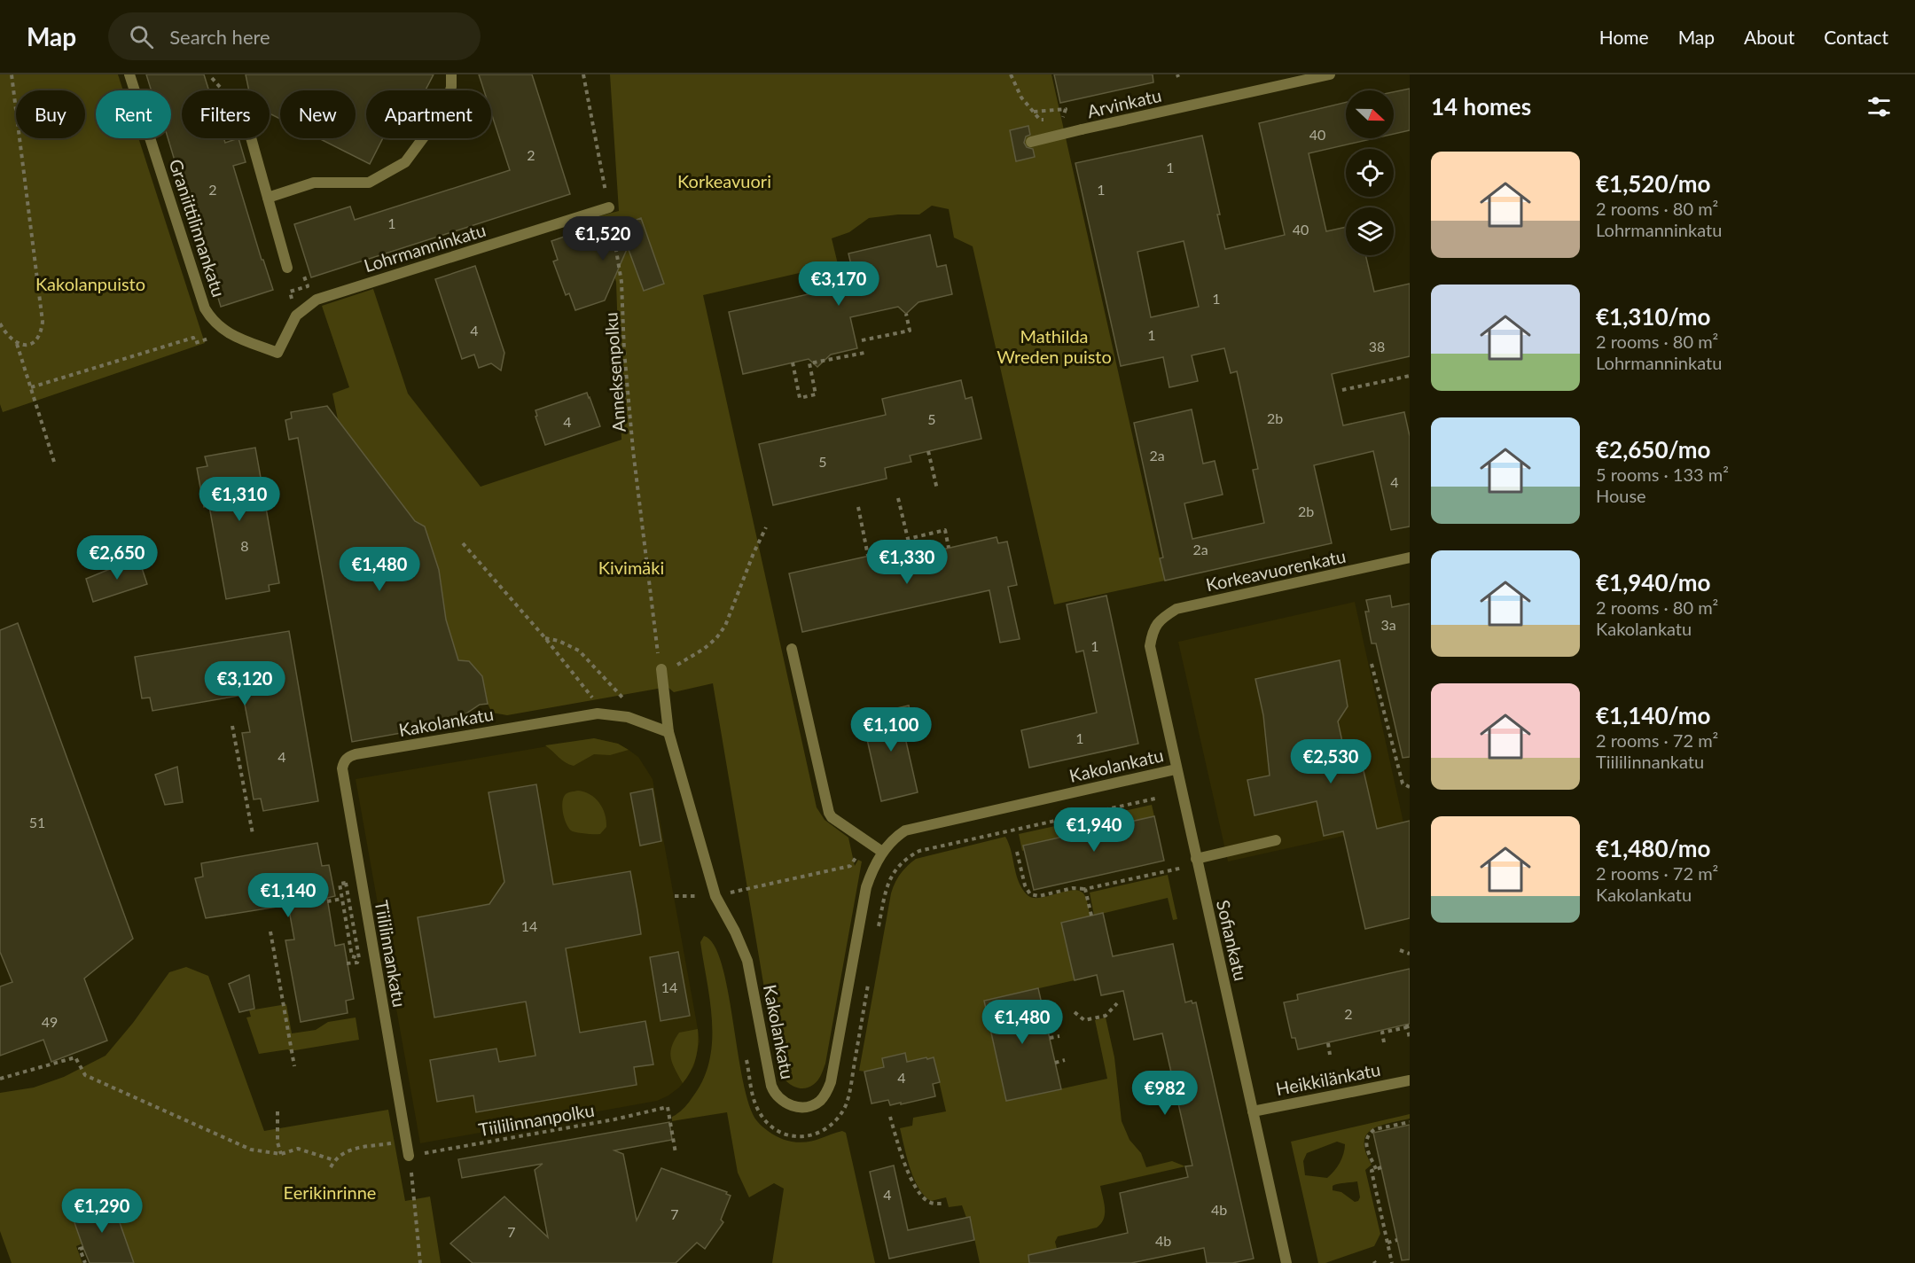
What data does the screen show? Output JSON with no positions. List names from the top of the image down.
{
  "streets": {
    "street": [
      "Arvinkatu",
      "Graniittilinnankatu",
      "Lohrmanninkatu",
      "Korkeavuorenkatu",
      "Kakolankatu",
      "Sofiankatu",
      "Tiililinnankatu",
      "Heikkilänkatu"
    ],
    "path": ["Anneksenpolku", "Tiililinnanpolku"]
  },
  "crossings": [
    ["Graniittilinnankatu", "Lohrmanninkatu"],
    ["Lohrmanninkatu", "Anneksenpolku"],
    ["Korkeavuorenkatu", "Sofiankatu"],
    ["Kakolankatu", "Sofiankatu"],
    ["Kakolankatu", "Tiililinnankatu"],
    ["Sofiankatu", "Heikkilänkatu"],
    ["Tiililinnankatu", "Tiililinnanpolku"]
  ],
  "parks": [
    "Korkeavuori",
    "Kakolanpuisto",
    "Mathilda Wreden puisto",
    "Kivimäki",
    "Eerikinrinne"
  ],
  "house_numbers": [
    "40",
    "2",
    "1",
    "2",
    "1",
    "1",
    "40",
    "1",
    "4",
    "1",
    "38",
    "2b",
    "5",
    "4",
    "2a",
    "5",
    "4",
    "2b",
    "8",
    "2a",
    "3a",
    "1",
    "1",
    "4",
    "51",
    "14",
    "14",
    "2",
    "49",
    "4",
    "4",
    "4b",
    "7",
    "7",
    "4b"
  ],
  "north": "right",
  "page": {
    "header": "Map",
    "search": "Search here",
    "nav": [
      "Home",
      "Map",
      "About",
      "Contact"
    ],
    "heading": "14 homes",
    "chip": [
      "Buy",
      "Rent",
      "Filters",
      "New",
      "Apartment"
    ],
    "list": [
      {
        "name": "€1,520/mo",
        "note": "2 rooms · 80 m² · Lohrmanninkatu"
      },
      {
        "name": "€1,310/mo",
        "note": "2 rooms · 80 m² · Lohrmanninkatu"
      },
      {
        "name": "€2,650/mo",
        "note": "5 rooms · 133 m² · House"
      },
      {
        "name": "€1,940/mo",
        "note": "2 rooms · 80 m² · Kakolankatu"
      },
      {
        "name": "€1,140/mo",
        "note": "2 rooms · 72 m² · Tiililinnankatu"
      },
      {
        "name": "€1,480/mo",
        "note": "2 rooms · 72 m² · Kakolankatu"
      }
    ],
    "price": [
      "€1,520",
      "€3,170",
      "€1,310",
      "€2,650",
      "€1,330",
      "€1,480",
      "€3,120",
      "€1,100",
      "€2,530",
      "€1,940",
      "€1,140",
      "€1,480",
      "€982",
      "€1,290"
    ]
  }
}
